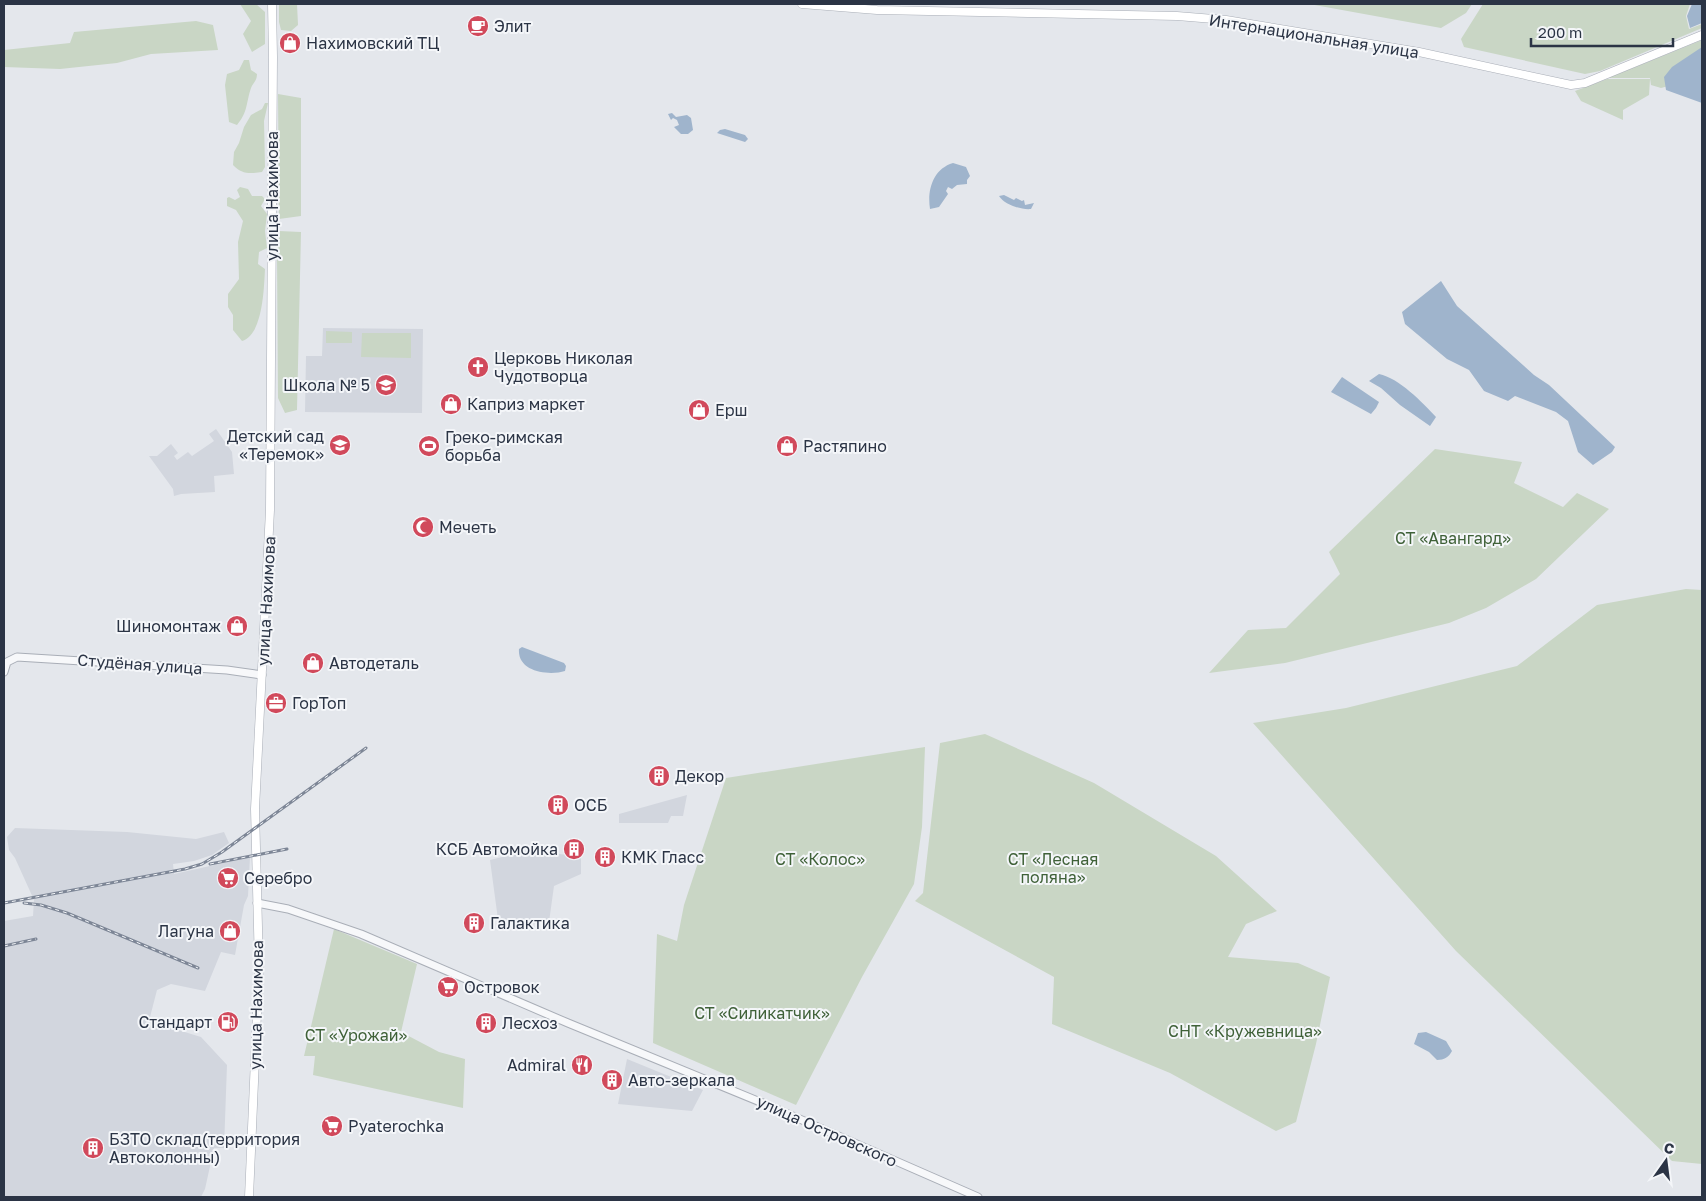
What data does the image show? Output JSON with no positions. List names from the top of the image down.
{
  "streets": {
    "main road": ["Интернациональная улица", "улица Нахимова"],
    "street": ["Студёная улица", "улица Островского"]
  },
  "crossings": [
    ["улица Нахимова", "Студёная улица"],
    ["улица Нахимова", "улица Островского"]
  ],
  "parks": [
    "СТ «Авангард»",
    "СТ «Колос»",
    "СТ «Лесная поляна»",
    "СТ «Силикатчик»",
    "СНТ «Кружевница»",
    "СТ «Урожай»"
  ],
  "places": {
    "cafe": ["Элит"],
    "shop": [
      "Нахимовский ТЦ",
      "Каприз маркет",
      "Ерш",
      "Растяпино",
      "Шиномонтаж",
      "Автодеталь",
      "Лагуна"
    ],
    "church": ["Церковь Николая Чудотворца"],
    "school or university": ["Школа № 5", "Детский сад «Теремок»"],
    "sports": ["Греко-римская борьба"],
    "mosque": ["Мечеть"],
    "office": ["ГорТоп"],
    "building": [
      "Декор",
      "ОСБ",
      "КСБ Автомойка",
      "КМК Гласс",
      "Галактика",
      "Лесхоз",
      "Авто-зеркала",
      "БЗТО склад(территория Автоколонны)"
    ],
    "supermarket": ["Серебро", "Островок", "Pyaterochka"],
    "fuel station": ["Стандарт"],
    "restaurant": ["Admiral"]
  },
  "scale_bar": "200 m",
  "north": "top"
}
